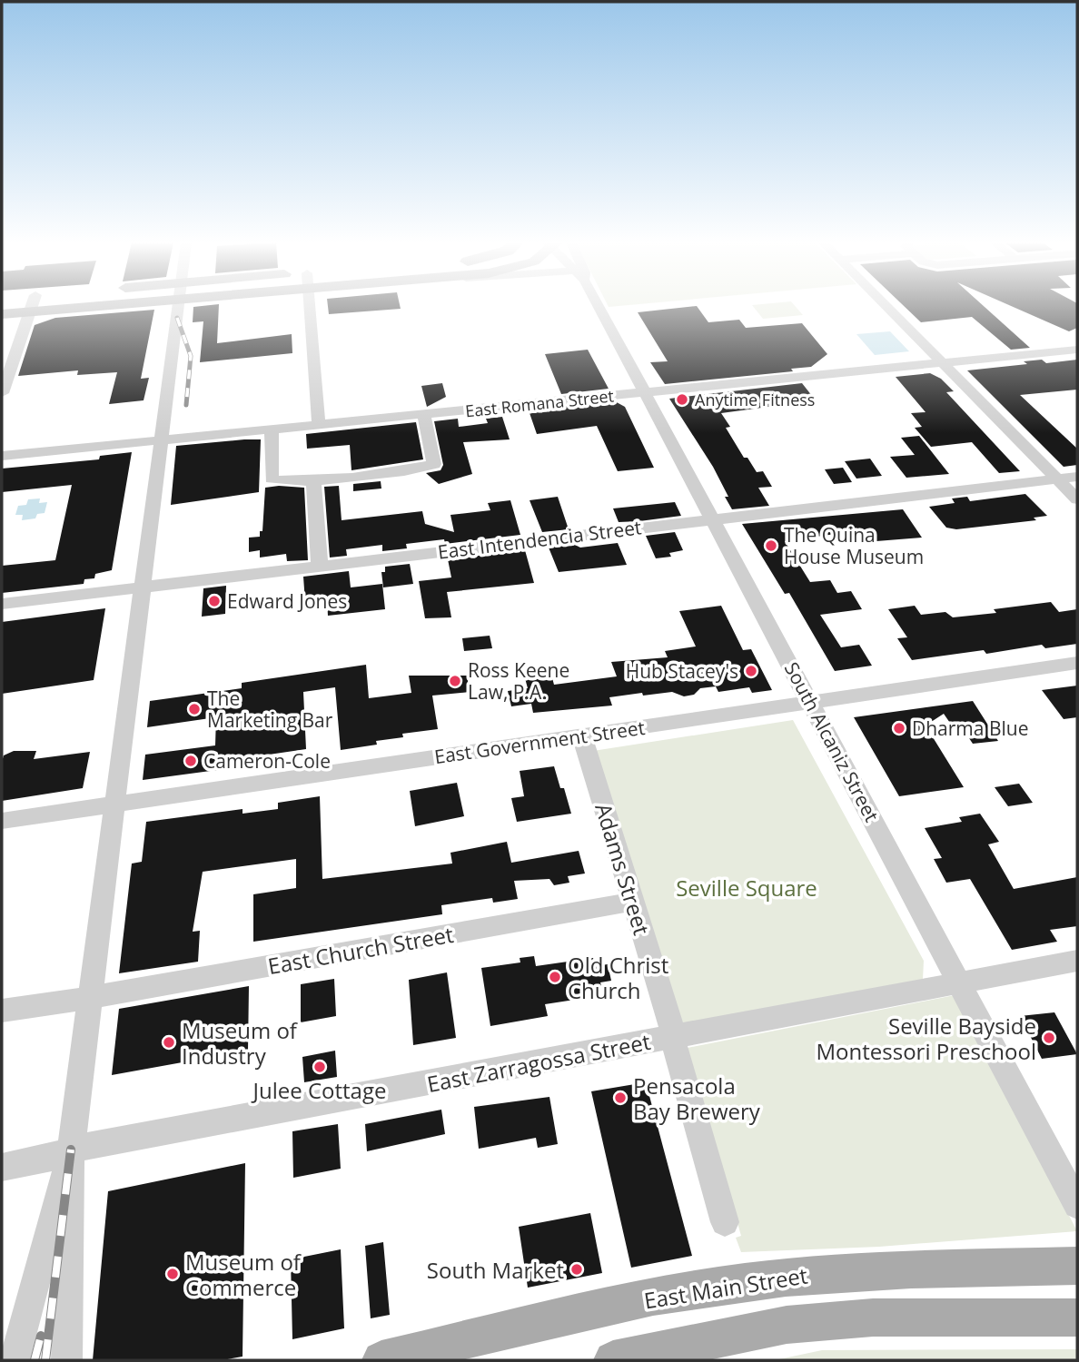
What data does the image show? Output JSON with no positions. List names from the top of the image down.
{
  "streets": {
    "main road": ["East Main Street"],
    "street": [
      "East Romana Street",
      "East Intendencia Street",
      "East Government Street",
      "South Alcaniz Street",
      "Adams Street",
      "East Church Street",
      "East Zarragossa Street"
    ]
  },
  "crossings": [
    ["East Romana Street", "South Alcaniz Street"],
    ["East Intendencia Street", "South Alcaniz Street"],
    ["East Government Street", "South Alcaniz Street"],
    ["East Government Street", "Adams Street"],
    ["South Alcaniz Street", "East Zarragossa Street"],
    ["Adams Street", "East Church Street"],
    ["Adams Street", "East Zarragossa Street"]
  ],
  "parks": ["Seville Square"],
  "places": [
    "Anytime Fitness",
    "The Quina House Museum",
    "Edward Jones",
    "Hub Stacey's",
    "Ross Keene Law, P.A.",
    "The Marketing Bar",
    "Dharma Blue",
    "Cameron-Cole",
    "Old Christ Church",
    "Seville Bayside Montessori Preschool",
    "Museum of Industry",
    "Julee Cottage",
    "Pensacola Bay Brewery",
    "South Market",
    "Museum of Commerce"
  ]
}
